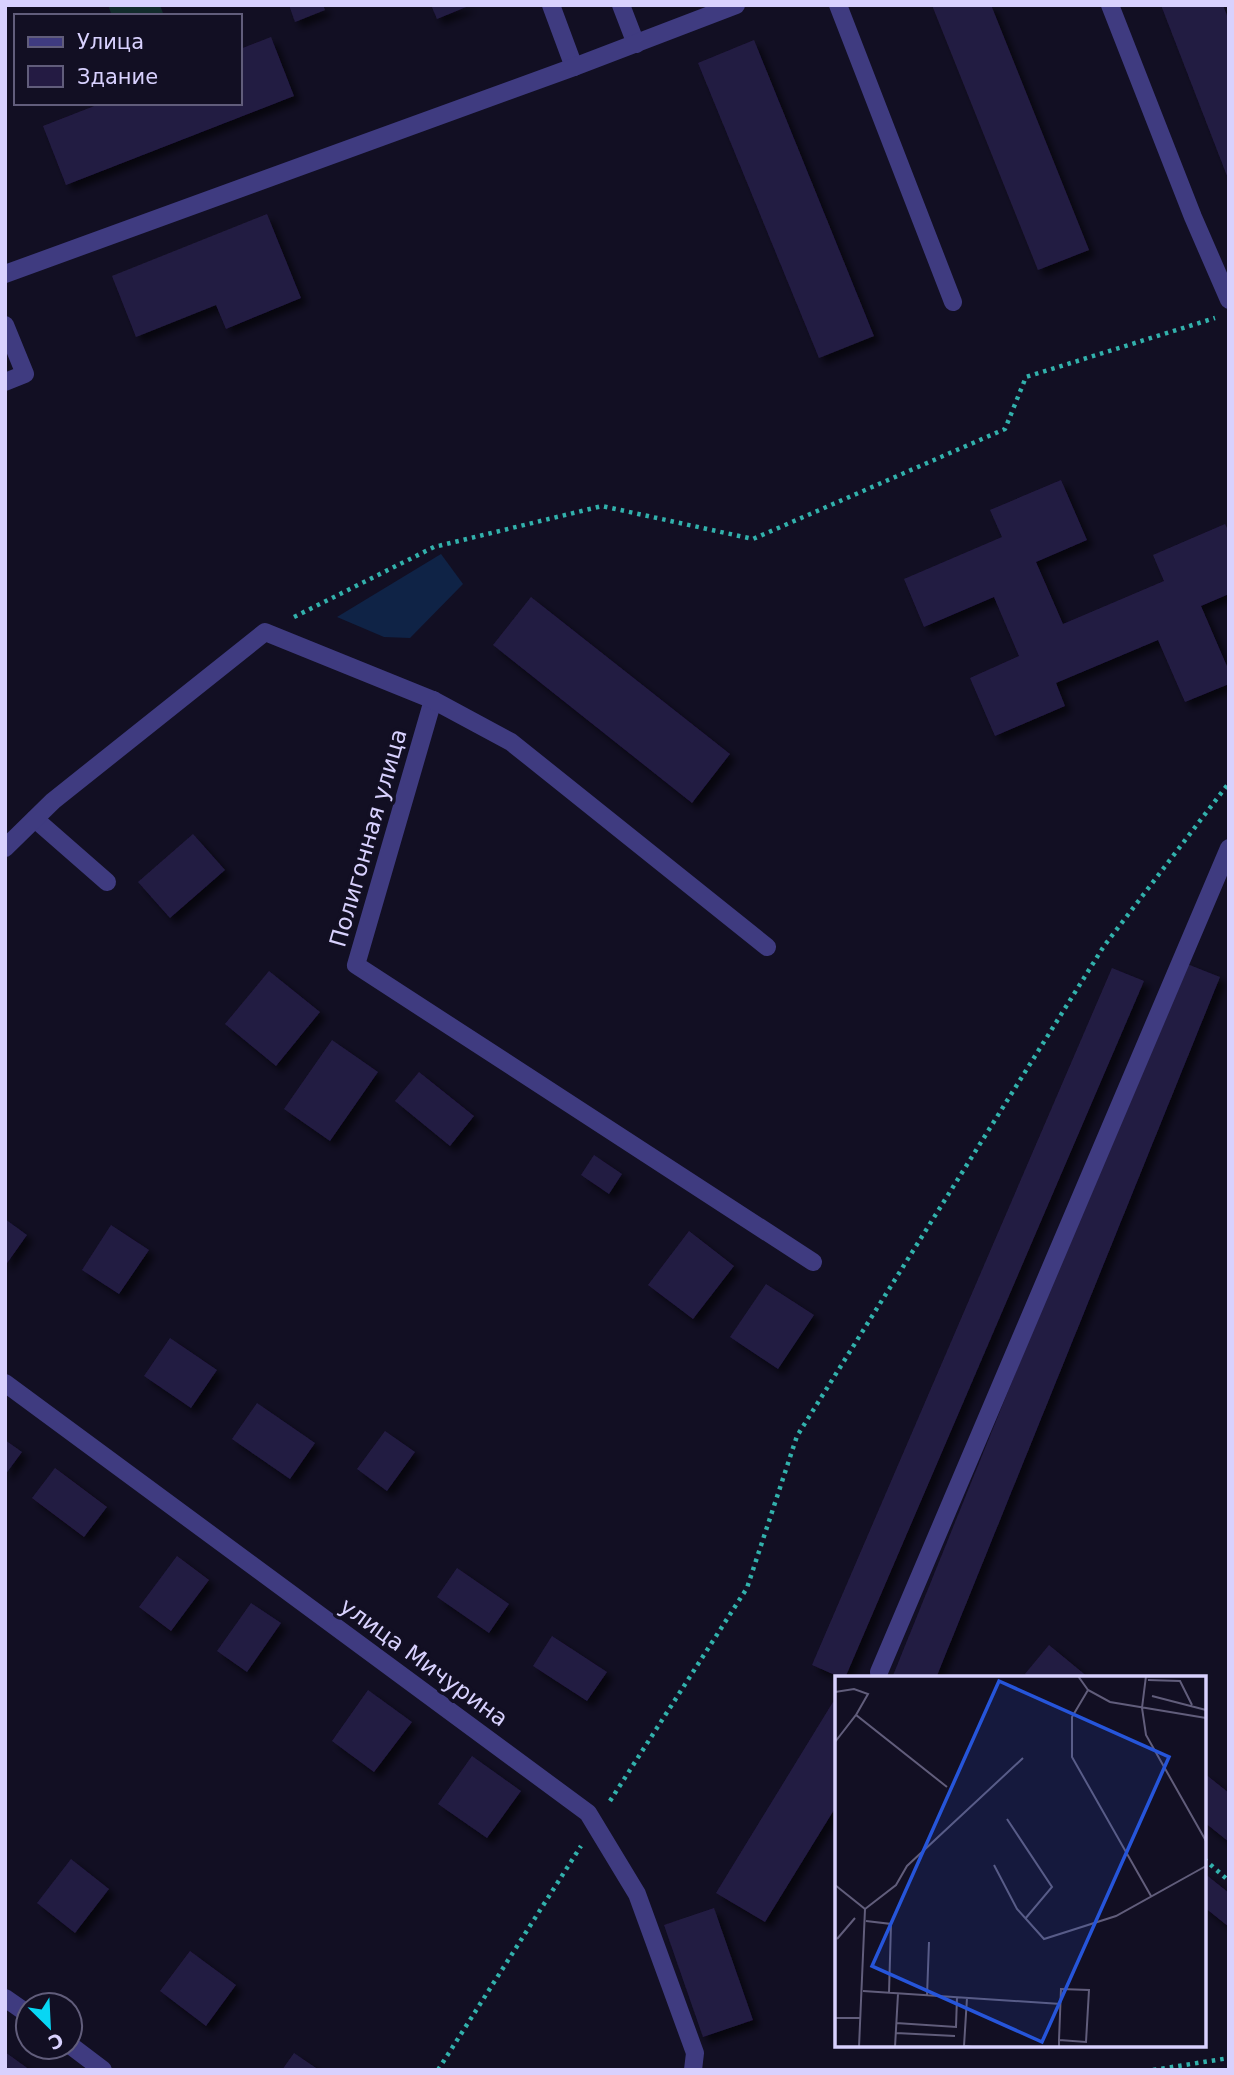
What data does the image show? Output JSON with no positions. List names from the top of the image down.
{
  "streets": {
    "street": ["Полигонная улица", "улица Мичурина"]
  },
  "legend": ["Улица", "Здание"],
  "north": "bottom right"
}
